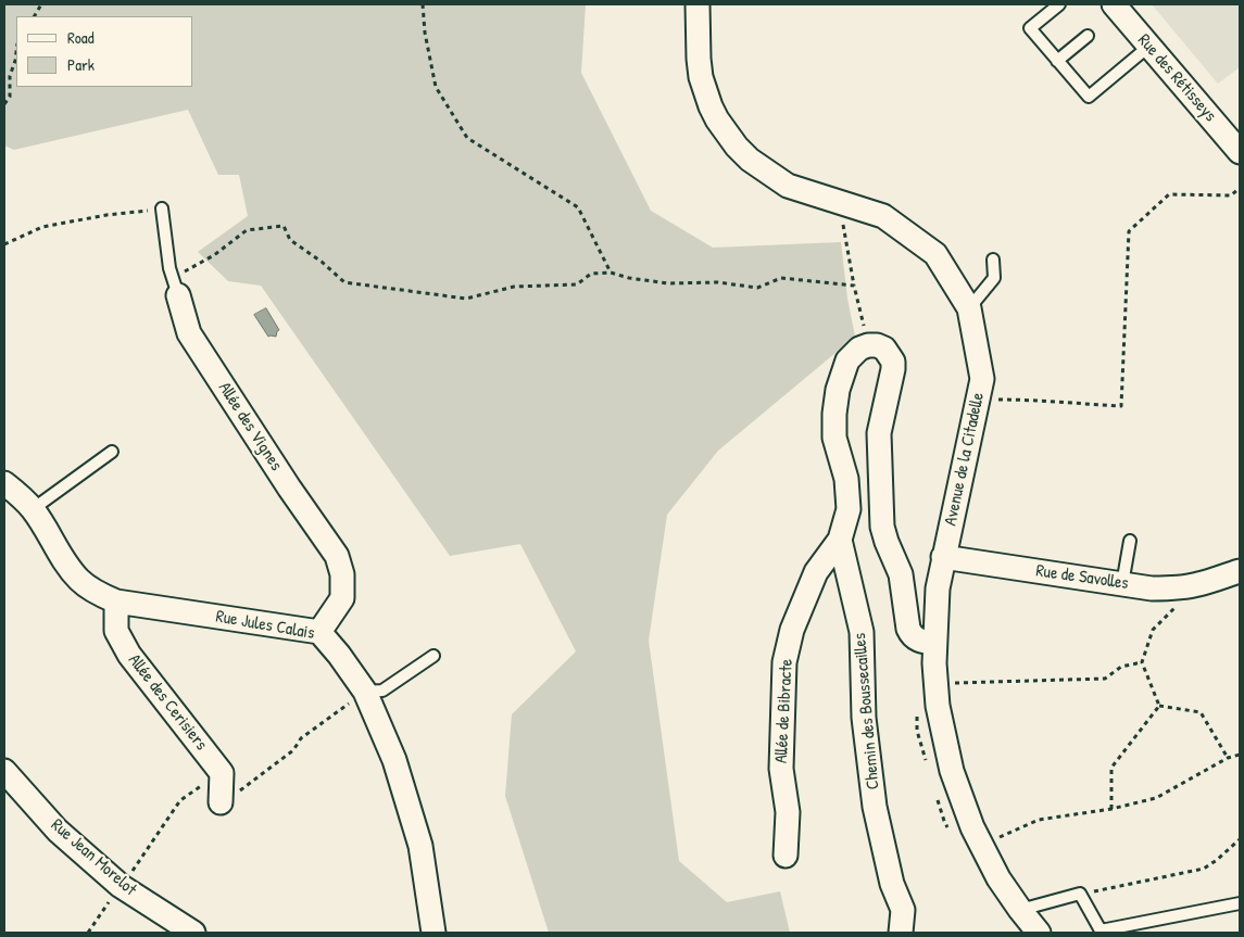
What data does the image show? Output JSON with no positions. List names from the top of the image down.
{
  "streets": {
    "street": [
      "Rue des Rétisseys",
      "Allée des Vignes",
      "Avenue de la Citadelle",
      "Rue de Savolles",
      "Rue Jules Calais",
      "Allée des Cerisiers",
      "Allée de Bibracte",
      "Chemin des Boussecailles",
      "Rue Jean Morelot"
    ]
  },
  "crossings": [
    ["Allée des Vignes", "Rue Jules Calais"],
    ["Avenue de la Citadelle", "Rue de Savolles"],
    ["Rue Jules Calais", "Allée des Cerisiers"],
    ["Allée de Bibracte", "Chemin des Boussecailles"]
  ],
  "legend": ["Road", "Park"]
}
